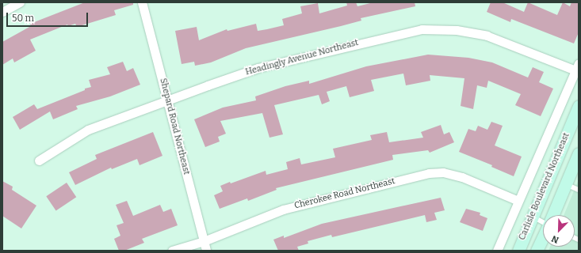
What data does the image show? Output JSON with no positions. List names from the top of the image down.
{
  "streets": {
    "main road": ["Carlisle Boulevard Northeast"],
    "street": ["Headingly Avenue Northeast", "Shepard Road Northeast", "Cherokee Road Northeast"]
  },
  "crossings": [
    ["Headingly Avenue Northeast", "Shepard Road Northeast"],
    ["Shepard Road Northeast", "Cherokee Road Northeast"]
  ],
  "scale_bar": "50 m",
  "north": "bottom left"
}
